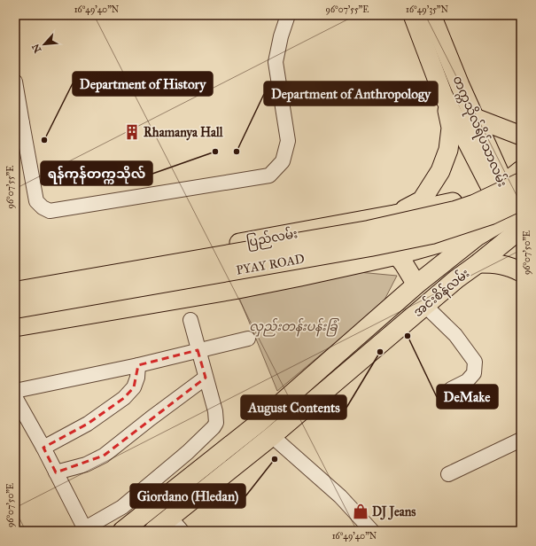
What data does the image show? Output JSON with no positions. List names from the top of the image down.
{
  "streets": {
    "highway": ["ပြည်လမ်း", "PYAY ROAD"],
    "main road": ["တက္ကသိုလ်ရိပ်သာလမ်း", "အင်းစိန်လမ်း"]
  },
  "crossings": [
    ["တက္ကသိုလ်ရိပ်သာလမ်း", "ပြည်လမ်း"],
    ["တက္ကသိုလ်ရိပ်သာလမ်း", "အင်းစိန်လမ်း"]
  ],
  "parks": ["လှည်းတန်းပန်းခြံ"],
  "places": {
    "building": ["Rhamanya Hall"],
    "other": [
      "Department of History",
      "ရန်ကုန်တက္ကသိုလ်",
      "Department of Anthropology",
      "DeMake",
      "August Contents",
      "Giordano (Hledan)"
    ],
    "shop": ["DJ Jeans"]
  },
  "north": "bottom left",
  "coordinates": [
    "16°49'40\"N",
    "96°07'55\"E",
    "16°49'35\"N",
    "96°07'50\"E"
  ]
}
